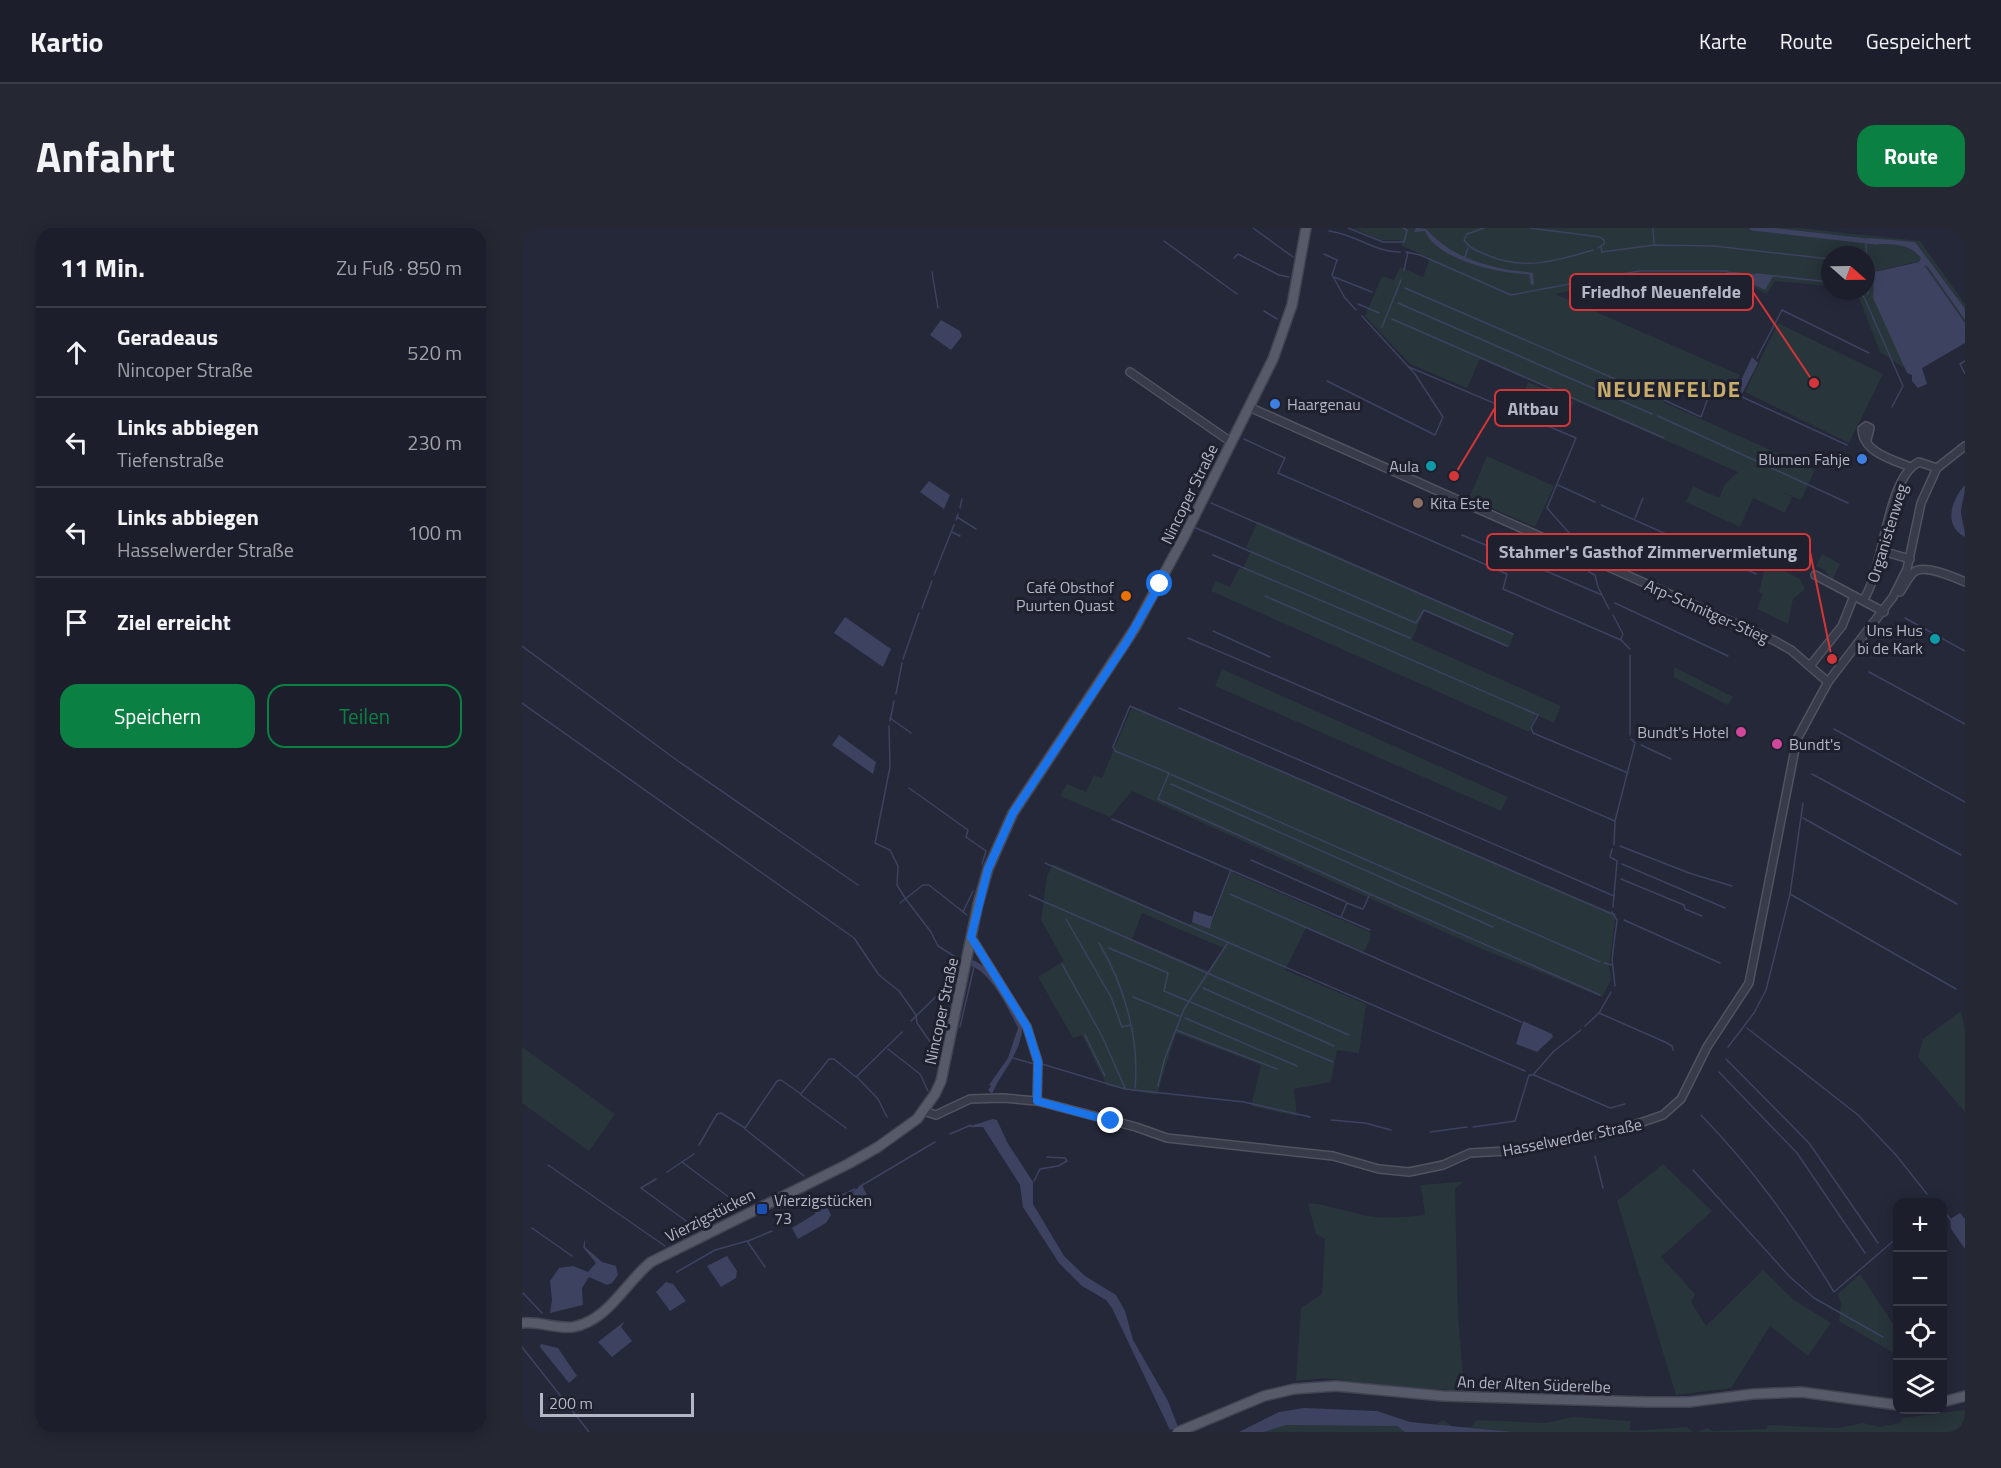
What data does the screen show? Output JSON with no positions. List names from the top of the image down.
{
  "streets": {
    "main road": ["Nincoper Straße", "Vierzigstücken", "An der Alten Süderelbe"],
    "street": ["Organistenweg", "Arp-Schnitger-Stieg", "Hasselwerder Straße"]
  },
  "crossings": [
    ["Nincoper Straße", "Arp-Schnitger-Stieg"],
    ["Nincoper Straße", "Hasselwerder Straße"],
    ["Nincoper Straße", "Vierzigstücken"],
    ["Organistenweg", "Arp-Schnitger-Stieg"],
    ["Organistenweg", "Hasselwerder Straße"],
    ["Arp-Schnitger-Stieg", "Hasselwerder Straße"],
    ["Hasselwerder Straße", "Vierzigstücken"]
  ],
  "districts": ["NEUENFELDE"],
  "places": {
    "other": [
      "Friedhof Neuenfelde",
      "Haargenau",
      "Blumen Fahje",
      "Aula",
      "Altbau",
      "Kita Este",
      "Café Obsthof Puurten Quast",
      "Uns Hus bi de Kark",
      "Stahmer's Gasthof Zimmervermietung",
      "Bundt's Hotel",
      "Bundt's"
    ],
    "transit": ["Vierzigstücken 73"]
  },
  "scale_bar": "200 m",
  "north": "right",
  "page": {
    "header": "Kartio",
    "nav": ["Karte", "Route", "Gespeichert"],
    "title": "Anfahrt",
    "buttons": [
      "Route",
      ["Speichern", "Teilen"]
    ],
    "heading": ["11 Min.", "Zu Fuß · 850 m"],
    "list": [
      ["Geradeaus", "Nincoper Straße", "520 m"],
      ["Links abbiegen", "Tiefenstraße", "230 m"],
      ["Links abbiegen", "Hasselwerder Straße", "100 m"],
      "Ziel erreicht"
    ],
    "map_buttons": ["+", "−"],
    "scale": "200 m"
  }
}
